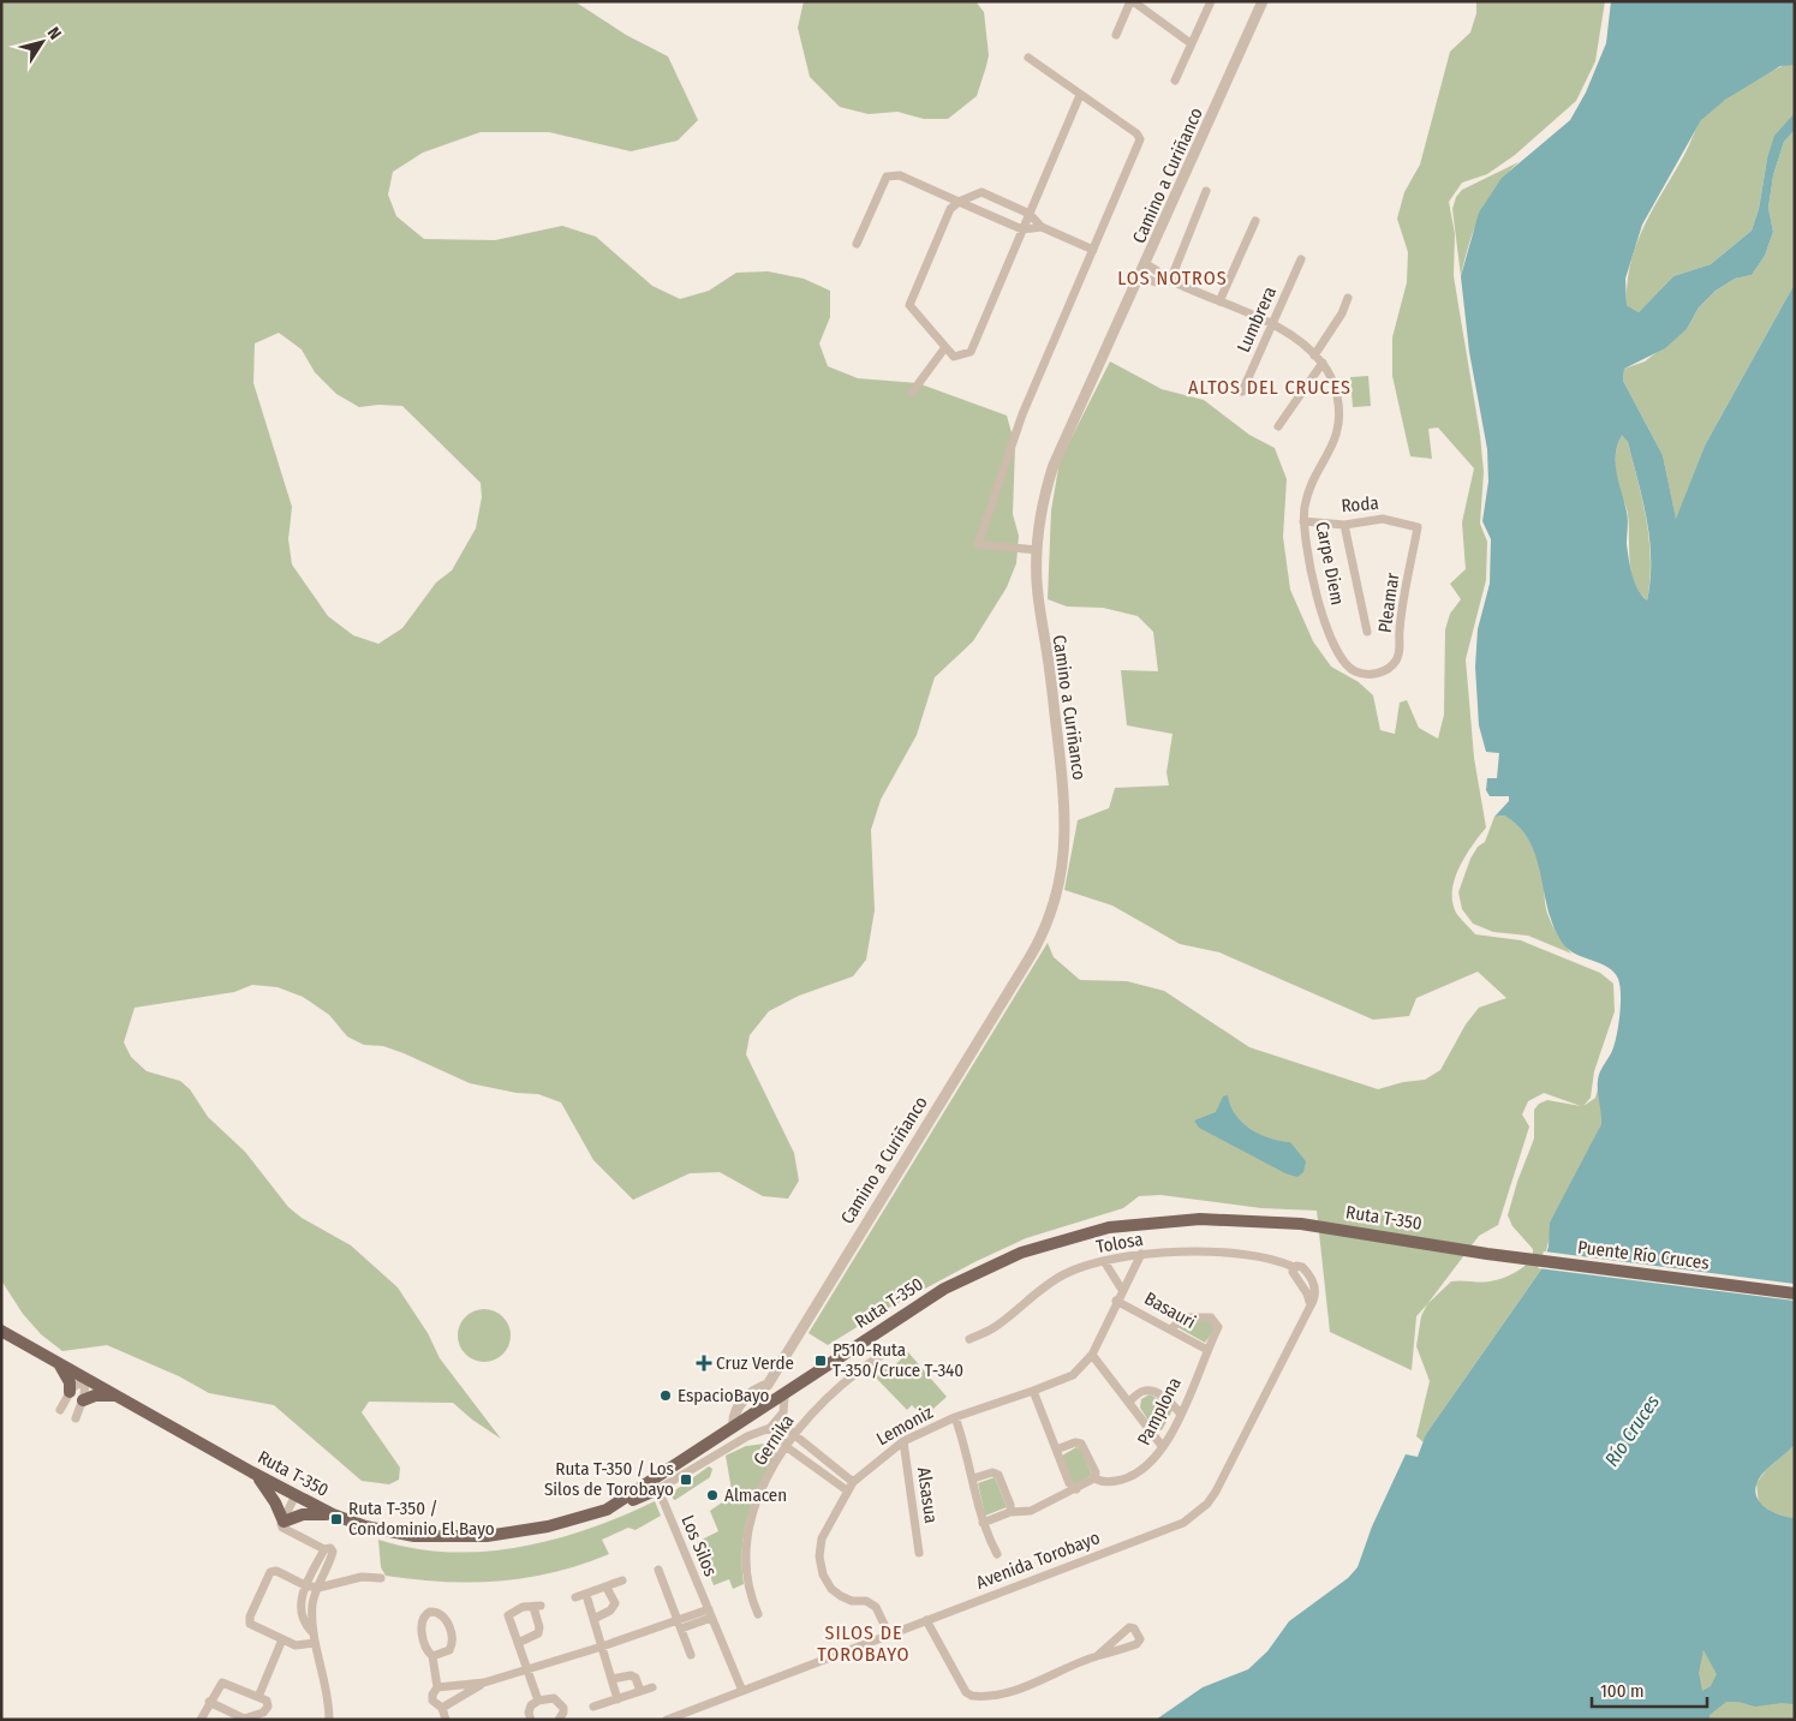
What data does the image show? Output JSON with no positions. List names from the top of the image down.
{
  "streets": {
    "main road": ["Ruta T-350", "Puente Río Cruces"],
    "street": [
      "Camino a Curiñanco",
      "Lumbrera",
      "Roda",
      "Carpe Diem",
      "Pleamar",
      "Tolosa",
      "Basauri",
      "Pamplona",
      "Lemoniz",
      "Gernika",
      "Alsasua",
      "Los Silos",
      "Avenida Torobayo"
    ]
  },
  "crossings": [
    ["Camino a Curiñanco", "Carpe Diem"],
    ["Camino a Curiñanco", "Ruta T-350"],
    ["Lumbrera", "Carpe Diem"],
    ["Roda", "Carpe Diem"],
    ["Roda", "Pleamar"],
    ["Carpe Diem", "Pleamar"],
    ["Ruta T-350", "Puente Río Cruces"],
    ["Tolosa", "Lemoniz"],
    ["Tolosa", "Avenida Torobayo"],
    ["Basauri", "Pamplona"],
    ["Basauri", "Lemoniz"],
    ["Lemoniz", "Alsasua"],
    ["Lemoniz", "Avenida Torobayo"],
    ["Los Silos", "Avenida Torobayo"]
  ],
  "districts": ["LOS NOTROS", "ALTOS DEL CRUCES", "SILOS DE TOROBAYO"],
  "water": ["Río Cruces"],
  "places": {
    "transit": ["P510-Ruta T-350/Cruce T-340", "Ruta T-350 / Los Silos de Torobayo", "Ruta T-350 / Condominio El Bayo"],
    "health": ["Cruz Verde"],
    "other": ["EspacioBayo", "Almacen"]
  },
  "scale_bar": "100 m",
  "north": "top right"
}
